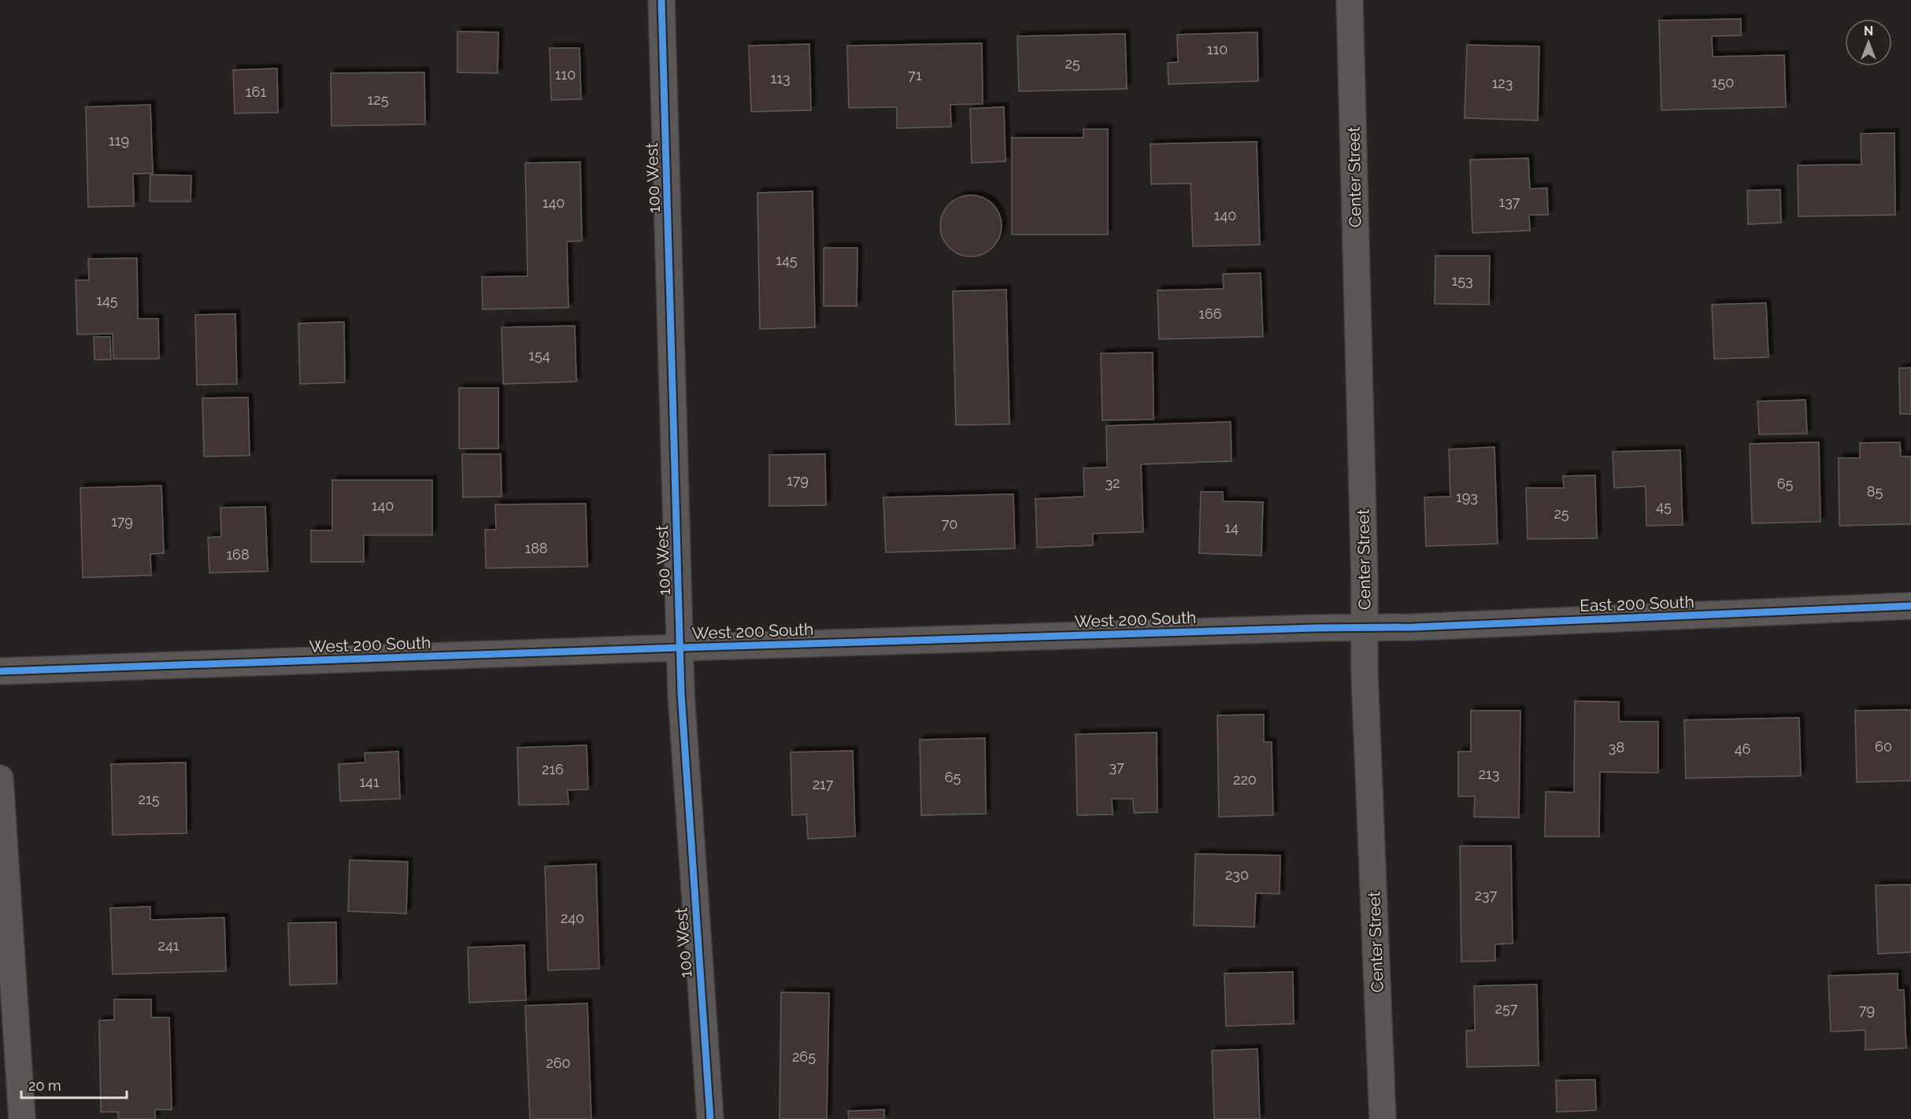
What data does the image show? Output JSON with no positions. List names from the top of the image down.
{
  "streets": {
    "street": [
      "Center Street",
      "100 West",
      "East 200 South",
      "West 200 South"
    ]
  },
  "crossings": [
    ["Center Street", "East 200 South"],
    ["Center Street", "West 200 South"],
    ["100 West", "West 200 South"],
    ["East 200 South", "West 200 South"]
  ],
  "house_numbers": [
    "110",
    "25",
    "110",
    "71",
    "113",
    "150",
    "123",
    "161",
    "125",
    "119",
    "137",
    "140",
    "140",
    "145",
    "153",
    "145",
    "166",
    "154",
    "179",
    "32",
    "65",
    "85",
    "193",
    "140",
    "45",
    "25",
    "179",
    "70",
    "14",
    "188",
    "168",
    "60",
    "38",
    "46",
    "37",
    "216",
    "213",
    "65",
    "220",
    "141",
    "217",
    "215",
    "230",
    "237",
    "240",
    "241",
    "257",
    "79",
    "265",
    "260"
  ],
  "scale_bar": "20 m",
  "north": "top"
}
